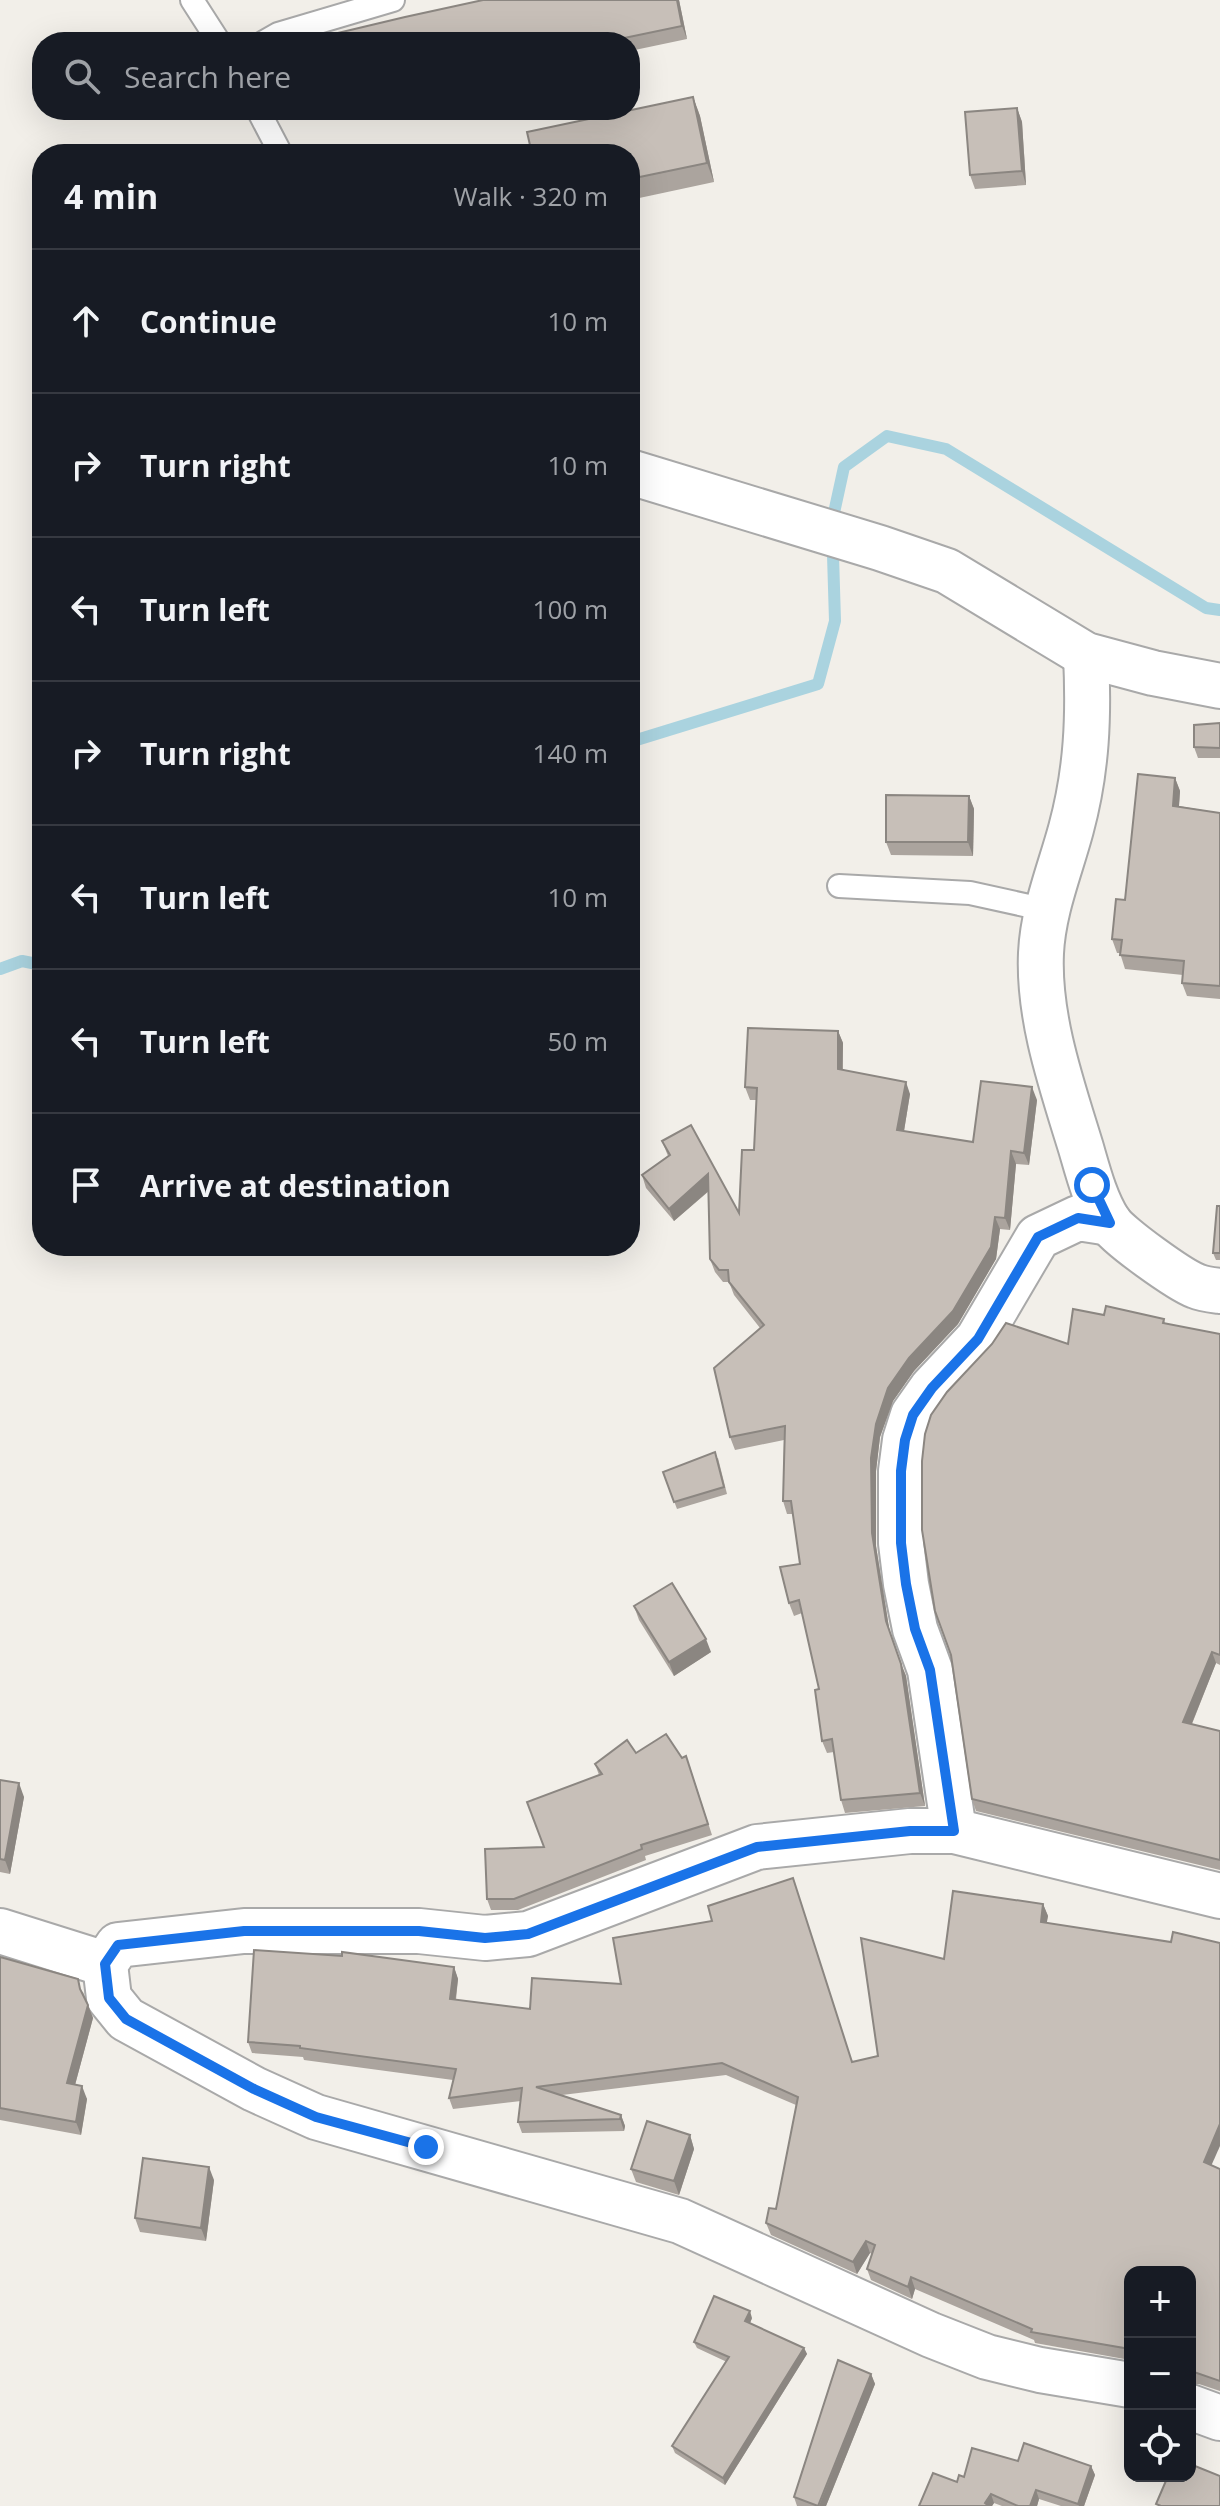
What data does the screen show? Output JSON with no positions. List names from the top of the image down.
{
  "page": {
    "search": "Search here",
    "heading": ["4 min", "Walk · 320 m"],
    "list": [
      ["Continue", "10 m"],
      ["Turn right", "10 m"],
      ["Turn left", "100 m"],
      ["Turn right", "140 m"],
      ["Turn left", "10 m"],
      ["Turn left", "50 m"],
      "Arrive at destination"
    ],
    "map_buttons": ["+", "−"]
  }
}
